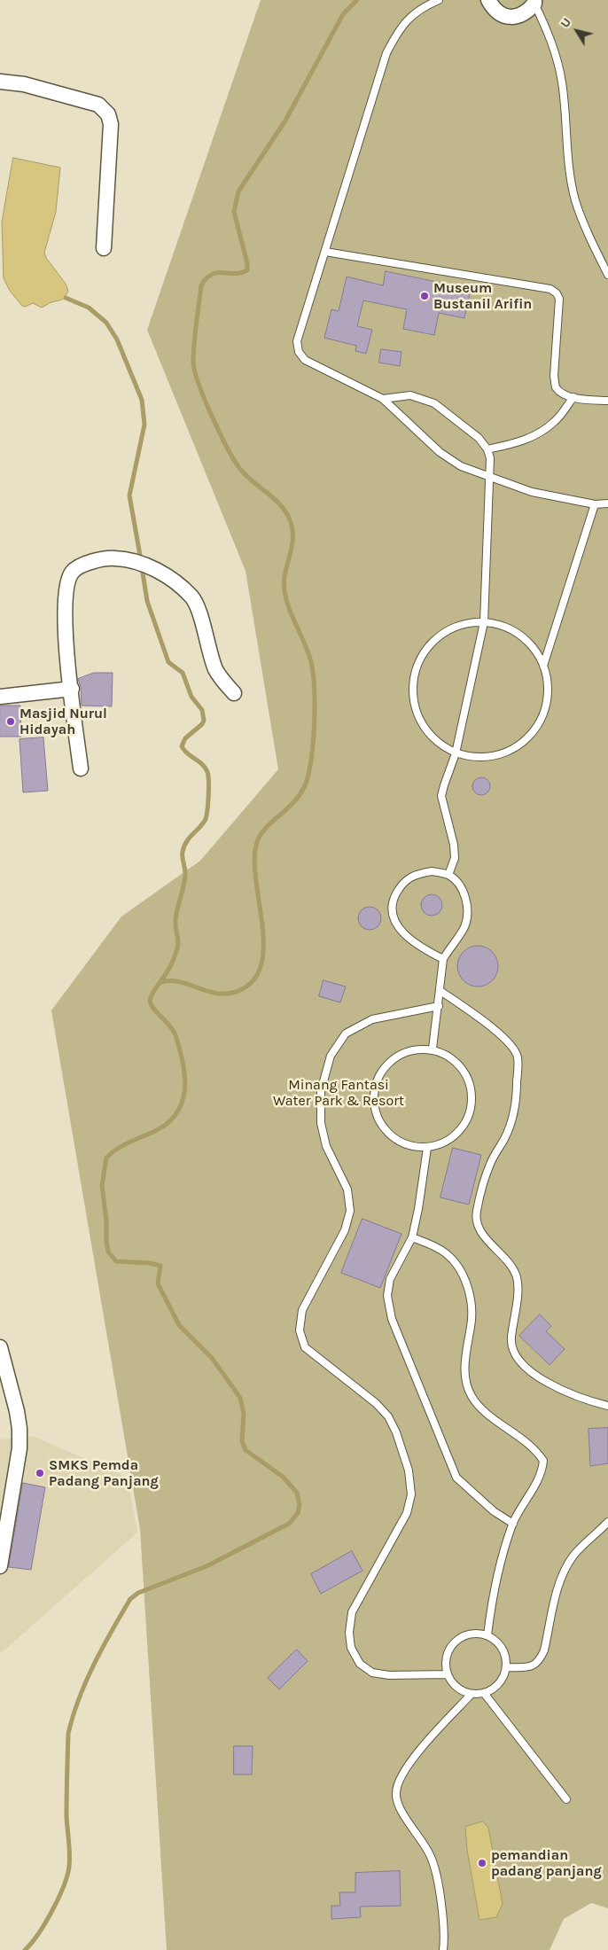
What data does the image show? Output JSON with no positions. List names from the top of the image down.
{
  "parks": ["Minang Fantasi Water Park & Resort"],
  "places": [
    "Museum Bustanil Arifin",
    "Masjid Nurul Hidayah",
    "SMKS Pemda Padang Panjang",
    "pemandian padang panjang"
  ],
  "north": "top left"
}
